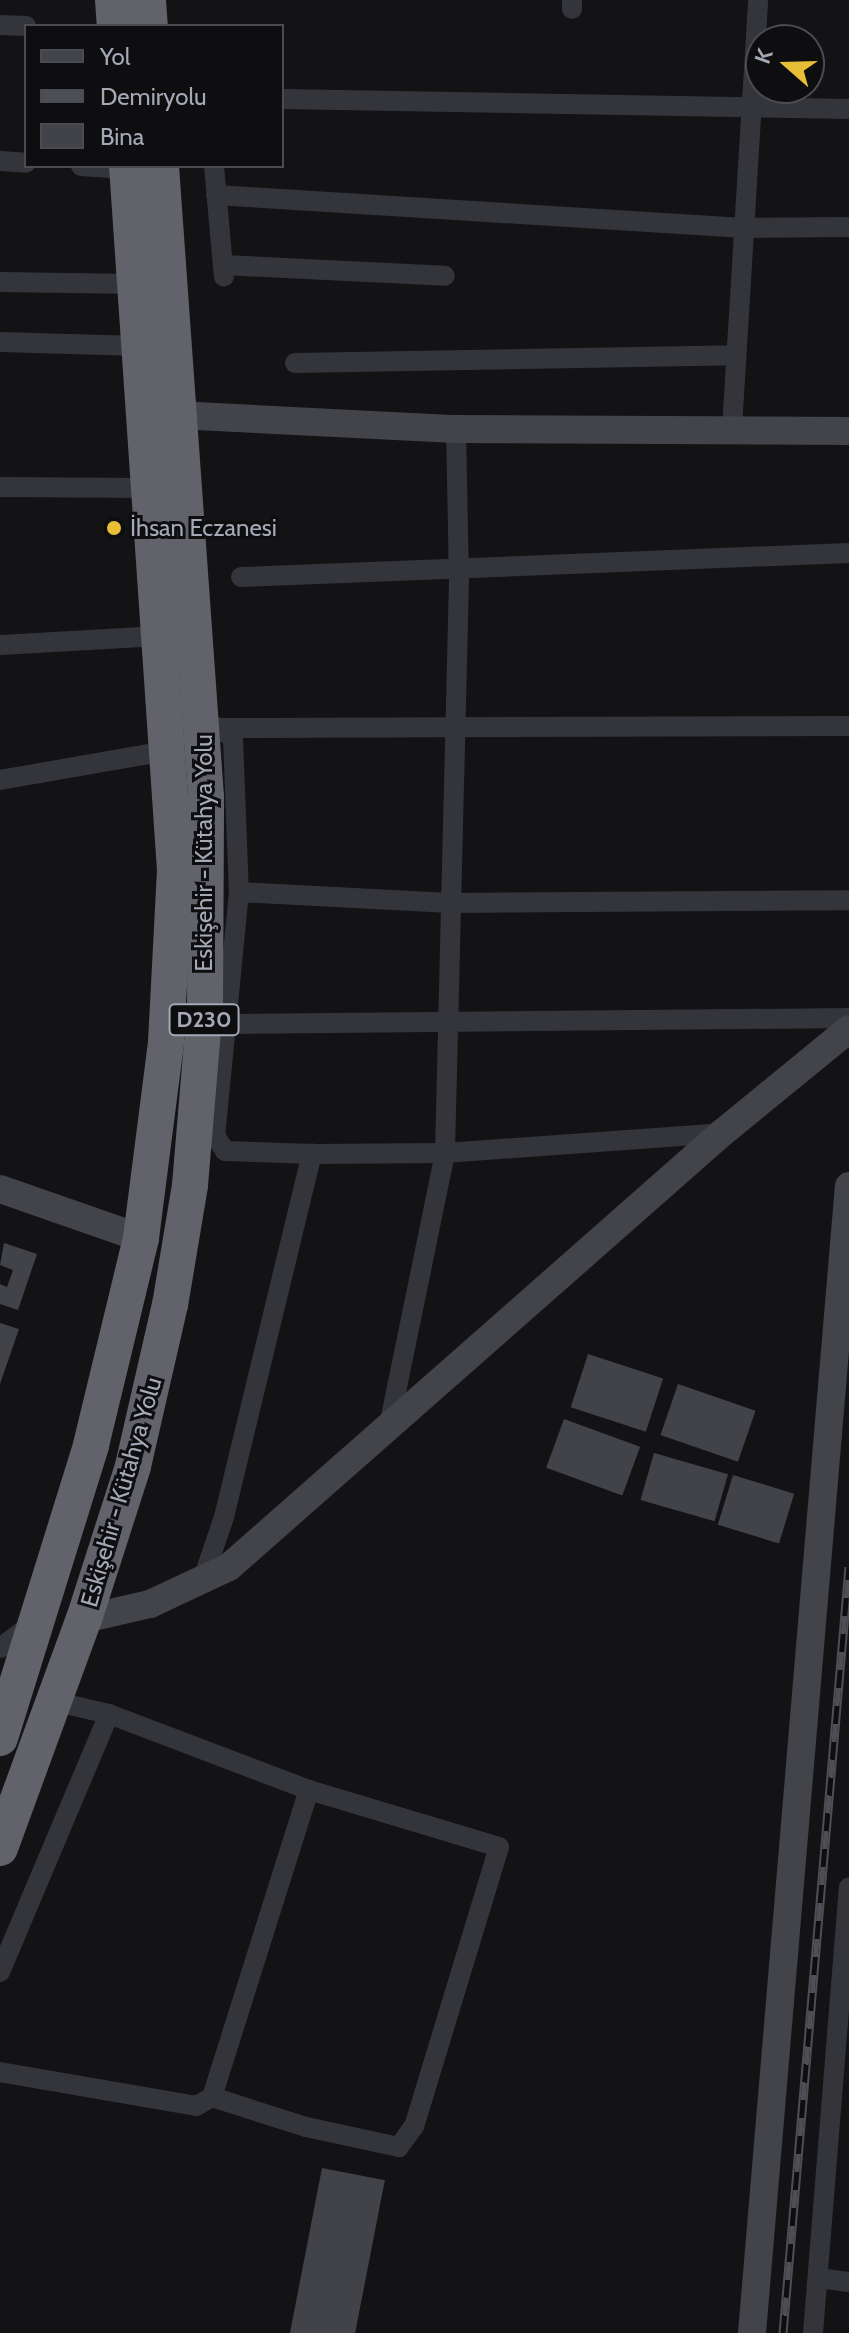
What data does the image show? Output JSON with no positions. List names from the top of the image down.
{
  "streets": {
    "highway": ["Eskişehir - Kütahya Yolu", "D230"]
  },
  "places": ["İhsan Eczanesi"],
  "legend": ["Yol", "Demiryolu", "Bina"],
  "north": "left"
}
